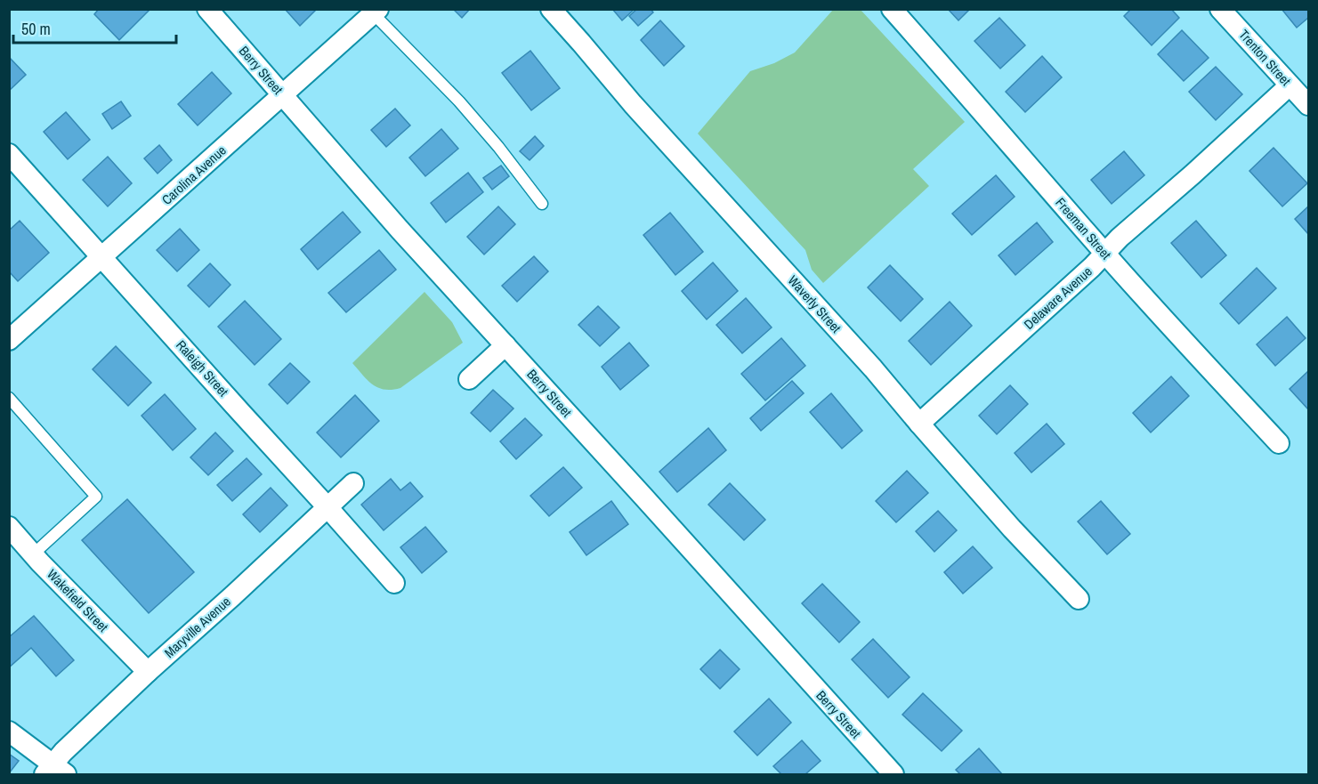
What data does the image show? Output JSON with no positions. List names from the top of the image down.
{
  "streets": {
    "street": [
      "Trenton Street",
      "Berry Street",
      "Carolina Avenue",
      "Freeman Street",
      "Delaware Avenue",
      "Waverly Street",
      "Raleigh Street",
      "Wakefield Street",
      "Maryville Avenue"
    ]
  },
  "crossings": [
    ["Trenton Street", "Delaware Avenue"],
    ["Berry Street", "Carolina Avenue"],
    ["Carolina Avenue", "Raleigh Street"],
    ["Freeman Street", "Delaware Avenue"],
    ["Delaware Avenue", "Waverly Street"],
    ["Raleigh Street", "Maryville Avenue"],
    ["Wakefield Street", "Maryville Avenue"]
  ],
  "scale_bar": "50 m"
}
